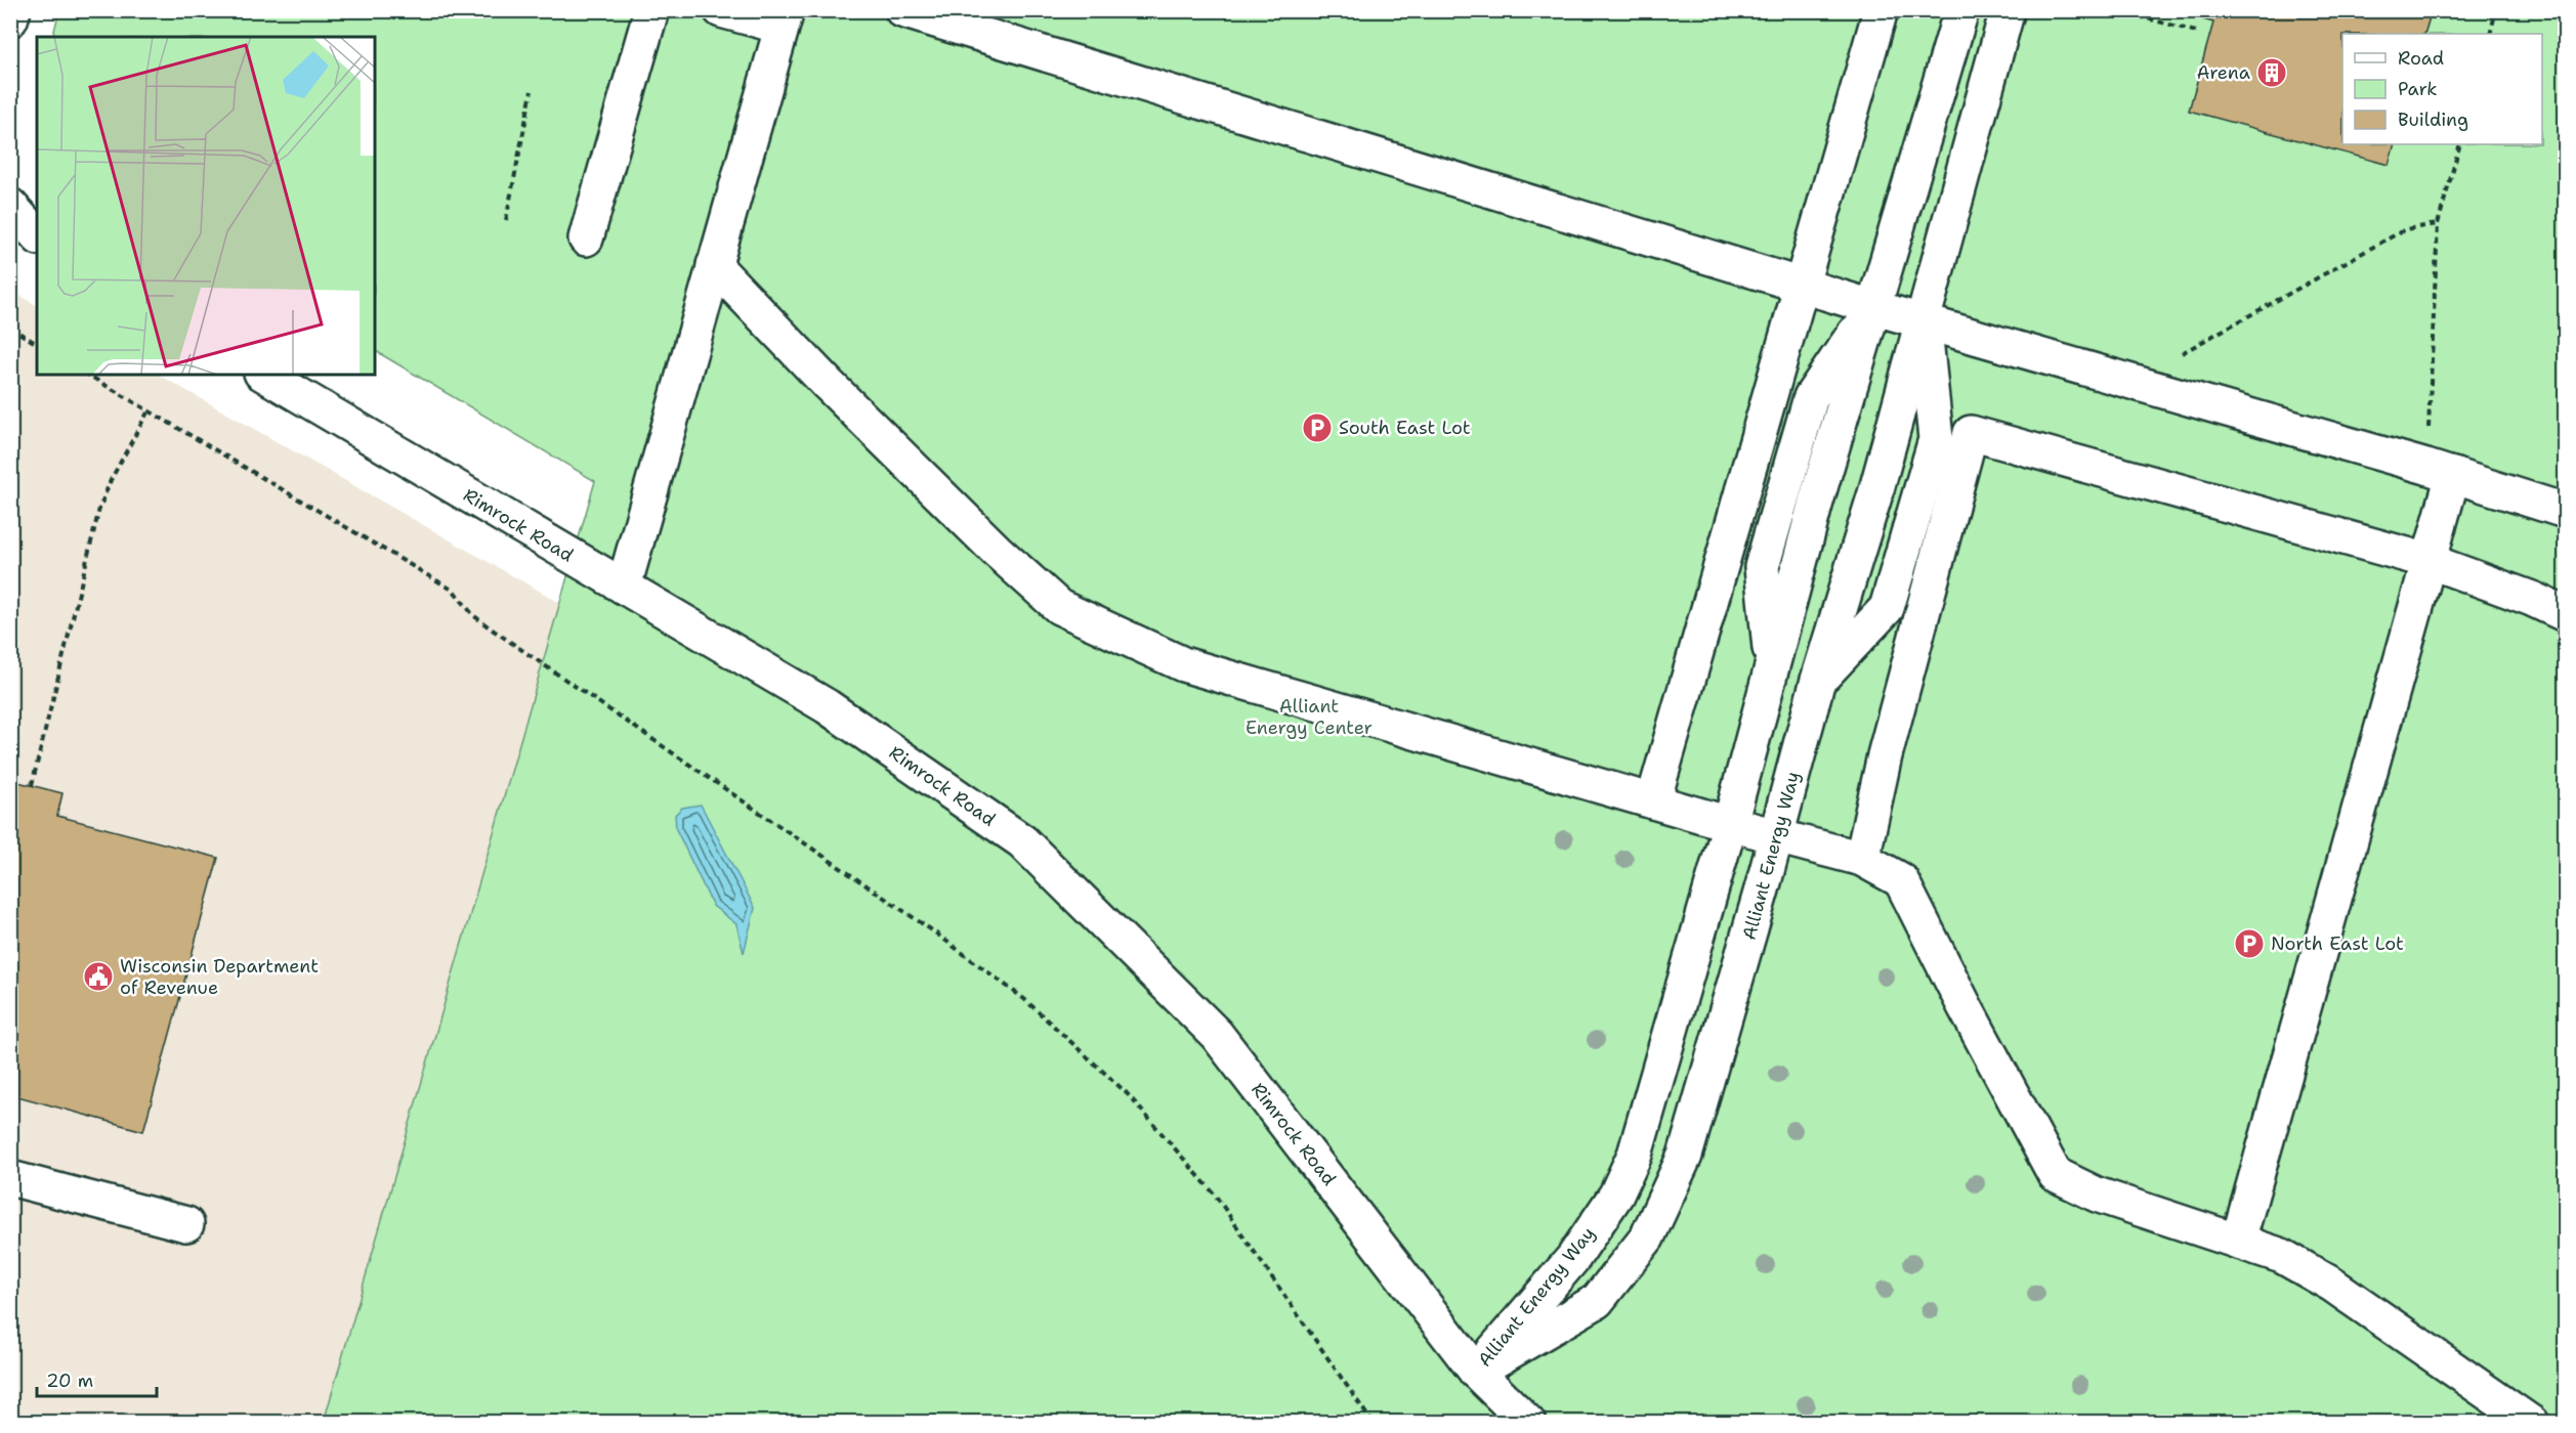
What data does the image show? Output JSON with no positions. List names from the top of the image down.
{
  "streets": {
    "main road": ["Rimrock Road", "Alliant Energy Way"]
  },
  "crossings": [
    ["Rimrock Road", "Alliant Energy Way"]
  ],
  "parks": ["Alliant Energy Center"],
  "places": {
    "building": ["Arena"],
    "parking": ["South East Lot", "North East Lot"],
    "public building": ["Wisconsin Department of Revenue"]
  },
  "legend": ["Road", "Park", "Building"],
  "scale_bar": "20 m"
}
